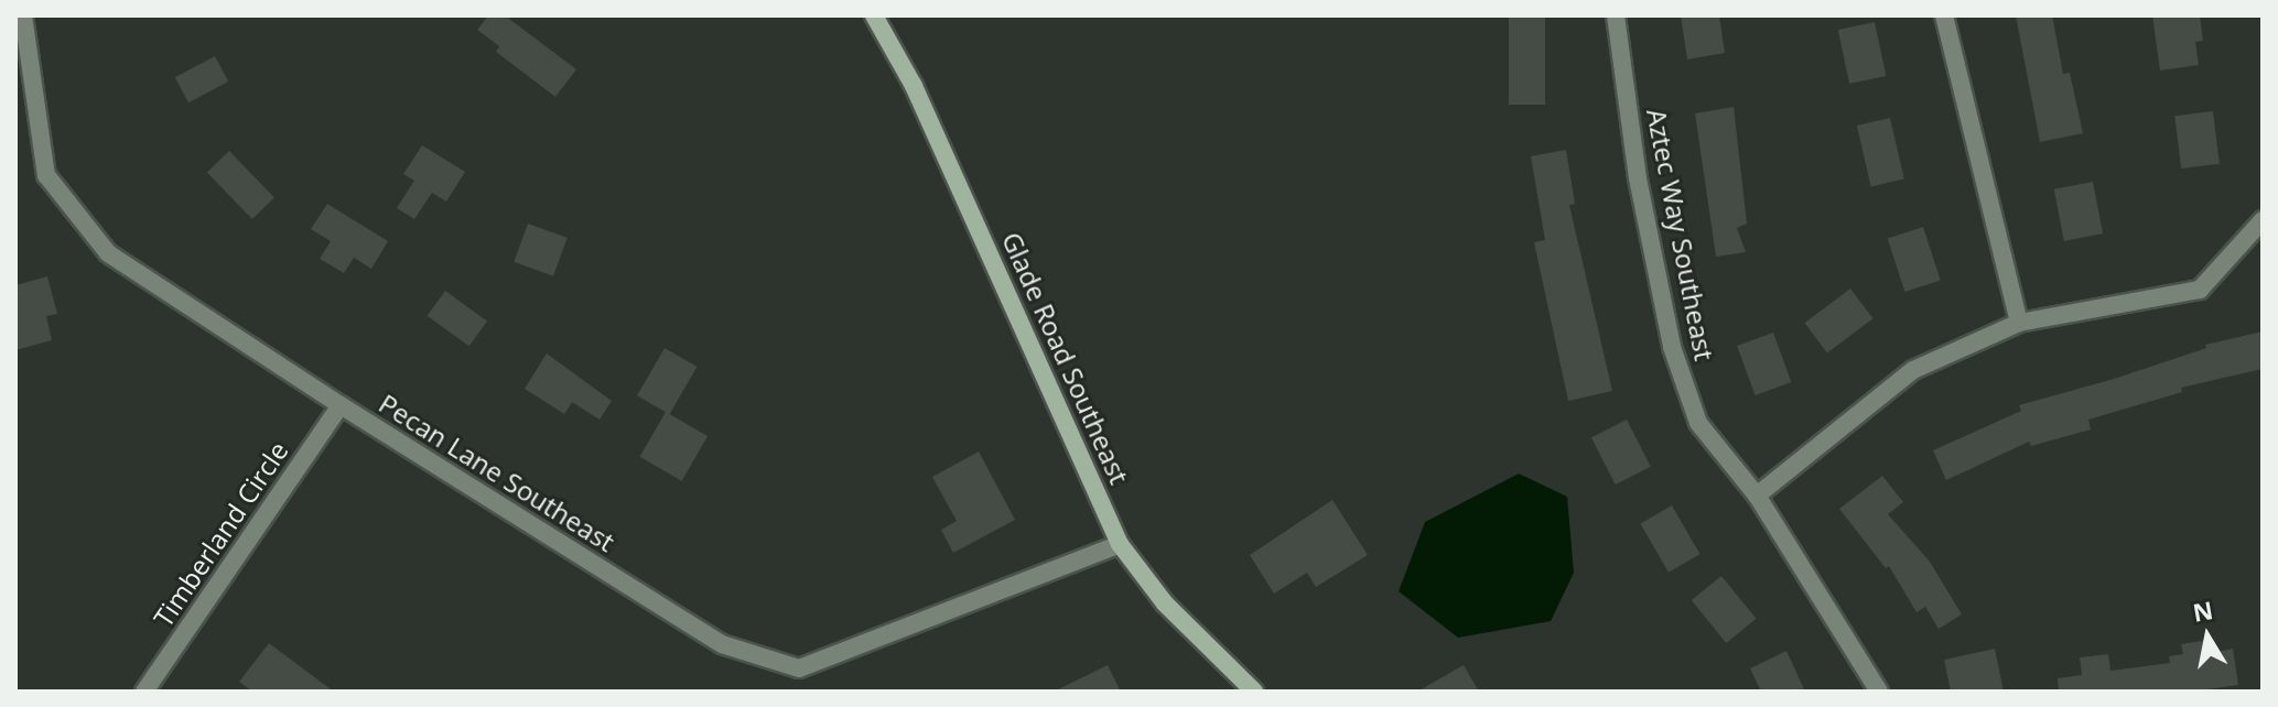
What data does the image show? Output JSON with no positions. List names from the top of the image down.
{
  "streets": {
    "street": [
      "Aztec Way Southeast",
      "Glade Road Southeast",
      "Pecan Lane Southeast",
      "Timberland Circle"
    ]
  },
  "crossings": [
    ["Glade Road Southeast", "Pecan Lane Southeast"],
    ["Pecan Lane Southeast", "Timberland Circle"]
  ],
  "north": "top"
}
